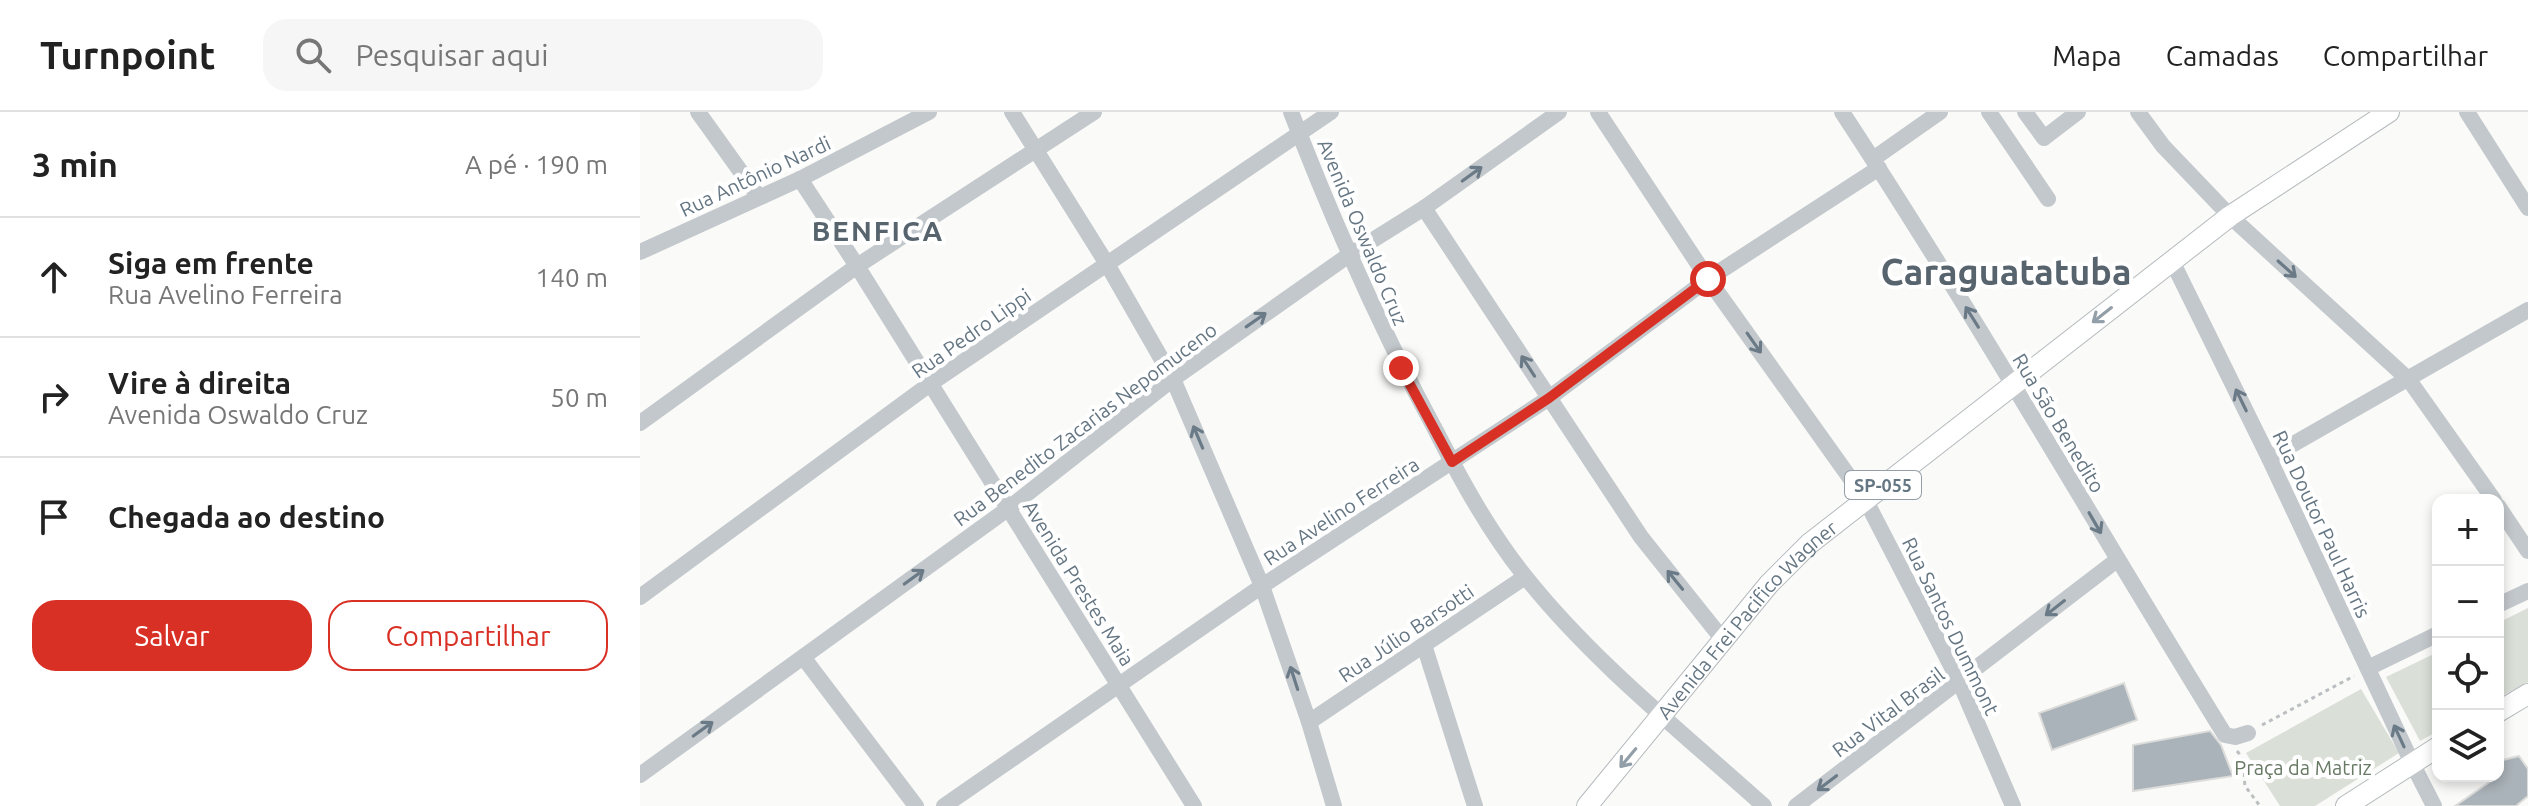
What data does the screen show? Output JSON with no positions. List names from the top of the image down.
{
  "streets": {
    "main road": ["SP-055", "Avenida Frei Pacifico Wagner"],
    "street": [
      "Rua Antônio Nardi",
      "Avenida Oswaldo Cruz",
      "Rua Pedro Lippi",
      "Rua São Benedito",
      "Rua Benedito Zacarias Nepomuceno",
      "Rua Avelino Ferreira",
      "Rua Doutor Paul Harris",
      "Avenida Prestes Maia",
      "Rua Santos Dummont",
      "Rua Júlio Barsotti",
      "Rua Vital Brasil"
    ]
  },
  "crossings": [
    ["Rua Antônio Nardi", "Avenida Prestes Maia"],
    ["Avenida Oswaldo Cruz", "Rua Pedro Lippi"],
    ["Avenida Oswaldo Cruz", "Rua Benedito Zacarias Nepomuceno"],
    ["Avenida Oswaldo Cruz", "Rua Avelino Ferreira"],
    ["Avenida Oswaldo Cruz", "Avenida Frei Pacifico Wagner"],
    ["Avenida Oswaldo Cruz", "Rua Júlio Barsotti"],
    ["Rua Pedro Lippi", "Avenida Prestes Maia"],
    ["Rua São Benedito", "Rua Avelino Ferreira"],
    ["Rua São Benedito", "Avenida Frei Pacifico Wagner"],
    ["Rua São Benedito", "Rua Vital Brasil"],
    ["Rua Benedito Zacarias Nepomuceno", "Avenida Prestes Maia"],
    ["Rua Avelino Ferreira", "Avenida Prestes Maia"],
    ["Rua Avelino Ferreira", "Rua Santos Dummont"],
    ["Rua Doutor Paul Harris", "Avenida Frei Pacifico Wagner"],
    ["Avenida Frei Pacifico Wagner", "Rua Santos Dummont"],
    ["Rua Santos Dummont", "Rua Vital Brasil"]
  ],
  "one_way": ["Rua Benedito Zacarias Nepomuceno", "Rua Vital Brasil"],
  "districts": ["BENFICA", "Caraguatatuba"],
  "parks": ["Praça da Matriz"],
  "page": {
    "header": "Turnpoint",
    "search": "Pesquisar aqui",
    "nav": ["Mapa", "Camadas", "Compartilhar"],
    "heading": ["3 min", "A pé · 190 m"],
    "list": [
      ["Siga em frente", "Rua Avelino Ferreira", "140 m"],
      ["Vire à direita", "Avenida Oswaldo Cruz", "50 m"],
      "Chegada ao destino"
    ],
    "map_buttons": ["+", "−"],
    "buttons": ["Salvar", "Compartilhar"]
  }
}
